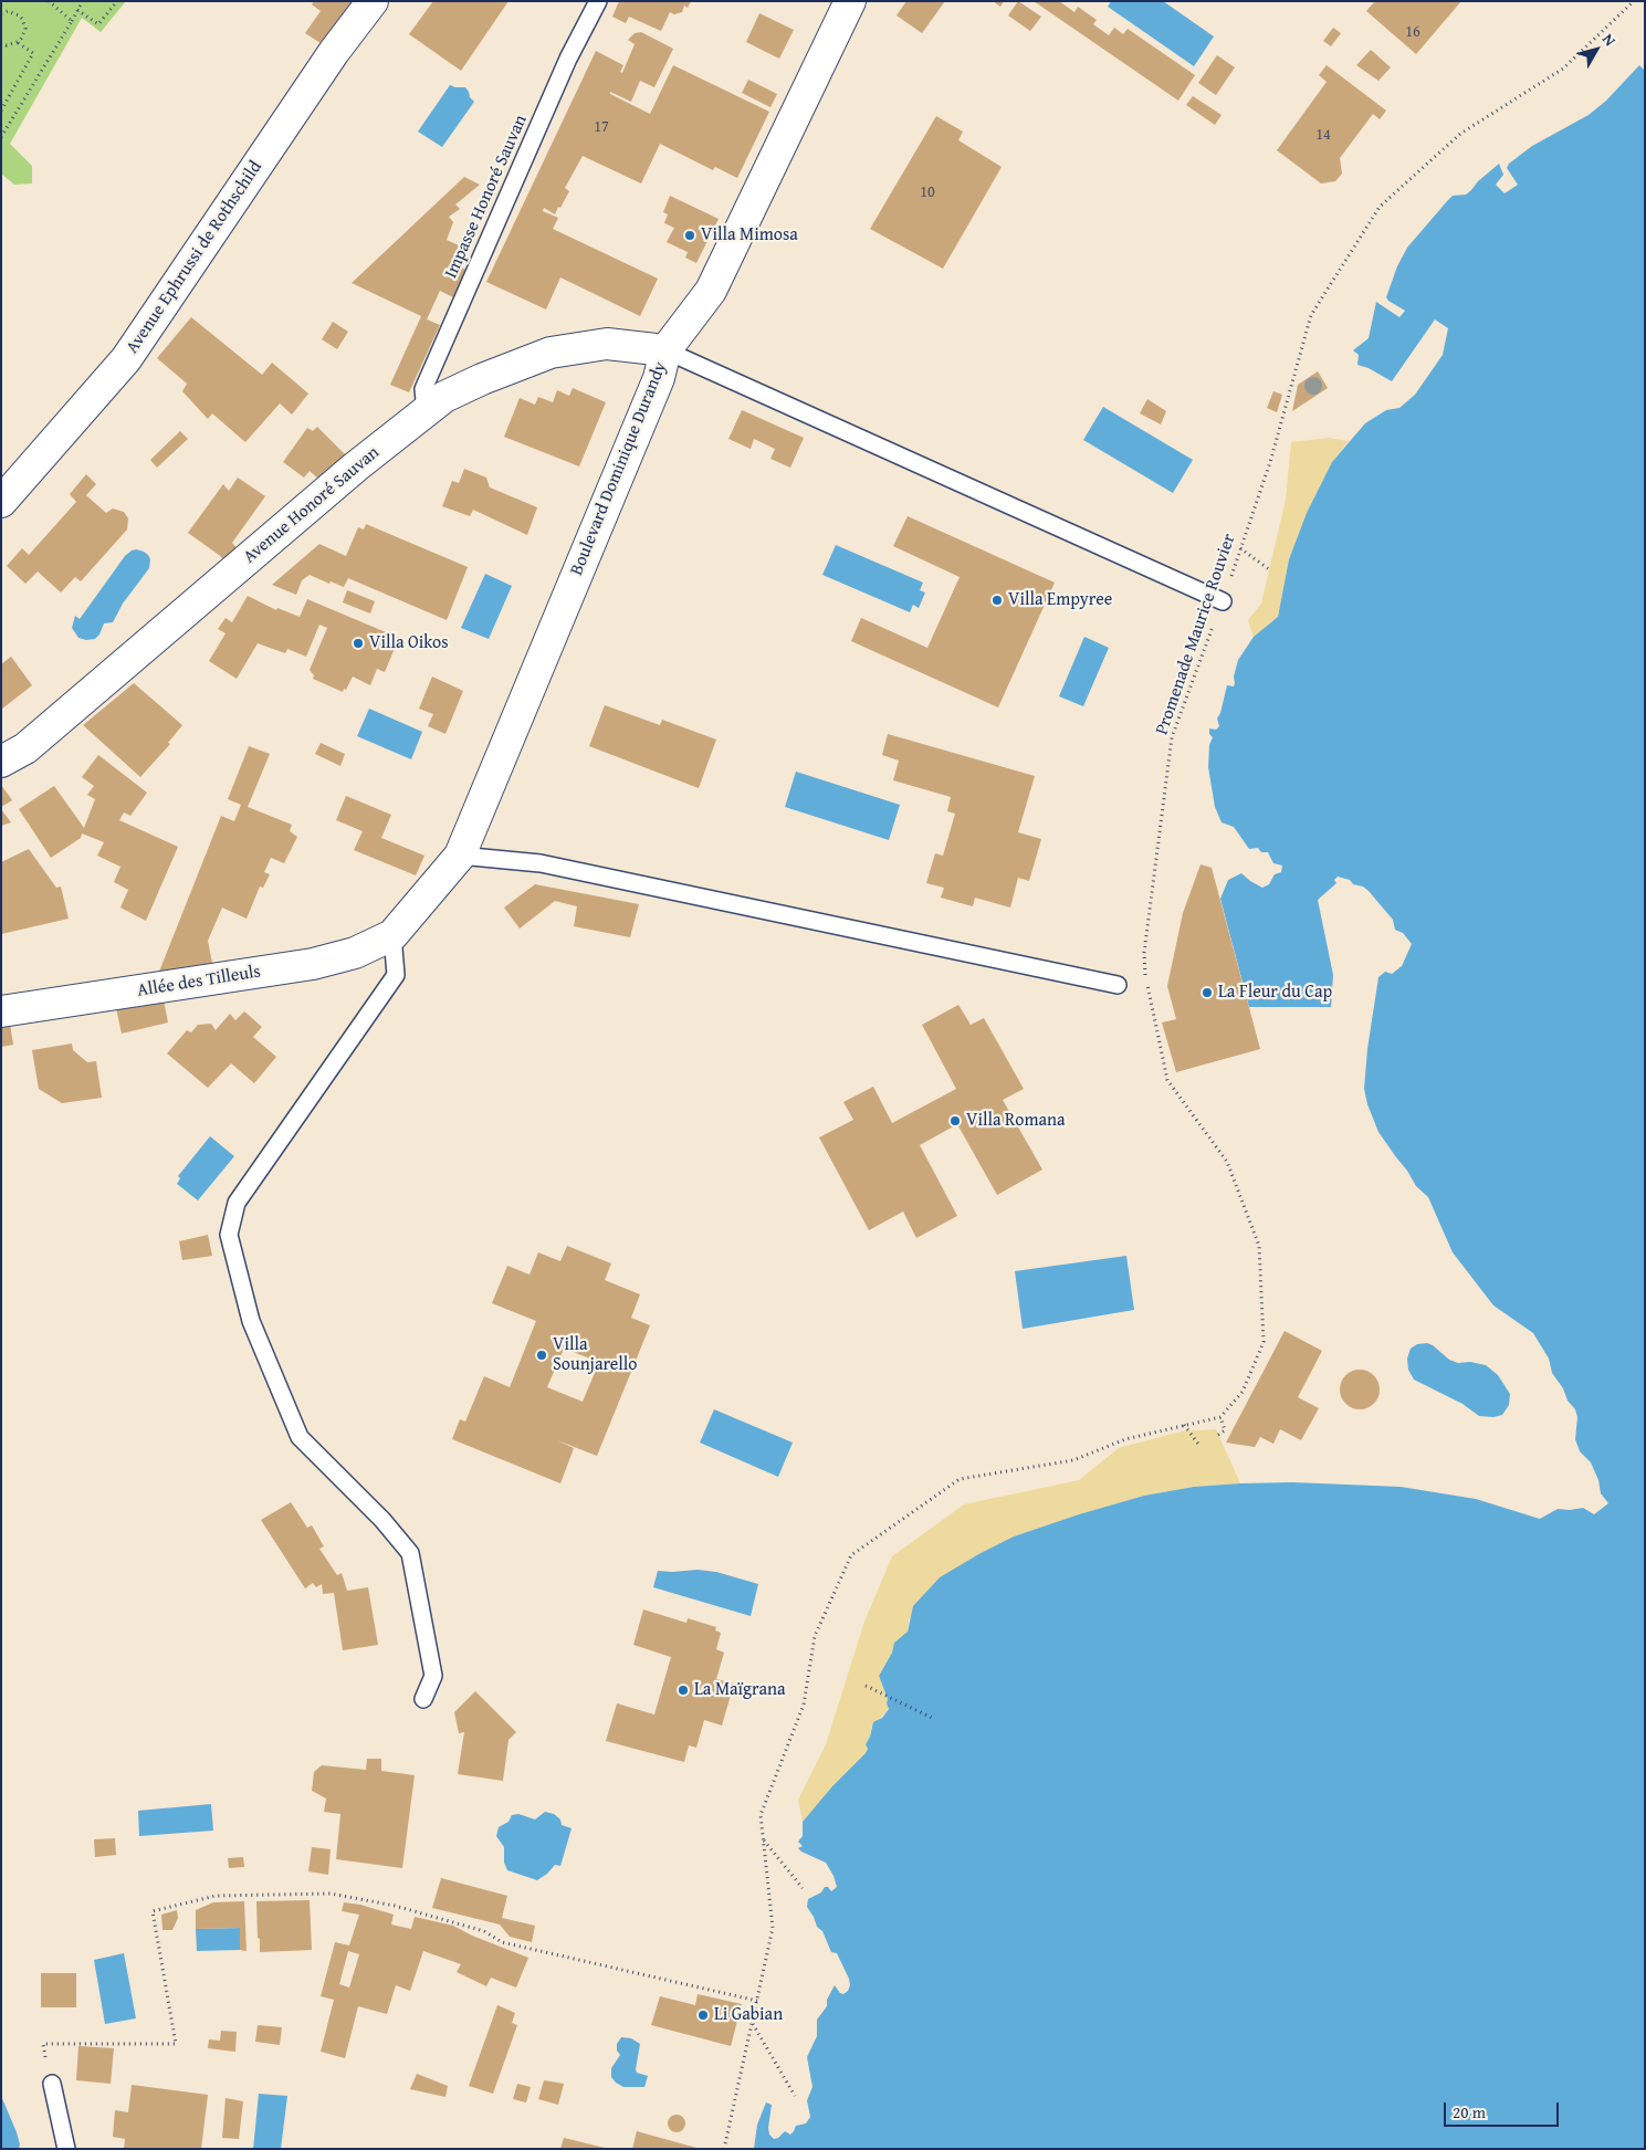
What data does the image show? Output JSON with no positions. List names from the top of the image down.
{
  "streets": {
    "street": [
      "Avenue Ephrussi de Rothschild",
      "Boulevard Dominique Durandy",
      "Avenue Honoré Sauvan",
      "Allée des Tilleuls"
    ],
    "lane": ["Impasse Honoré Sauvan"],
    "path": ["Promenade Maurice Rouvier"]
  },
  "crossings": [
    ["Impasse Honoré Sauvan", "Avenue Honoré Sauvan"],
    ["Boulevard Dominique Durandy", "Avenue Honoré Sauvan"],
    ["Boulevard Dominique Durandy", "Allée des Tilleuls"]
  ],
  "places": [
    "Villa Mimosa",
    "Villa Empyree",
    "Villa Oikos",
    "La Fleur du Cap",
    "Villa Romana",
    "Villa Sounjarello",
    "La Maïgrana",
    "Li Gabian"
  ],
  "house_numbers": [
    "16",
    "17",
    "14",
    "10"
  ],
  "scale_bar": "20 m",
  "north": "top right"
}
